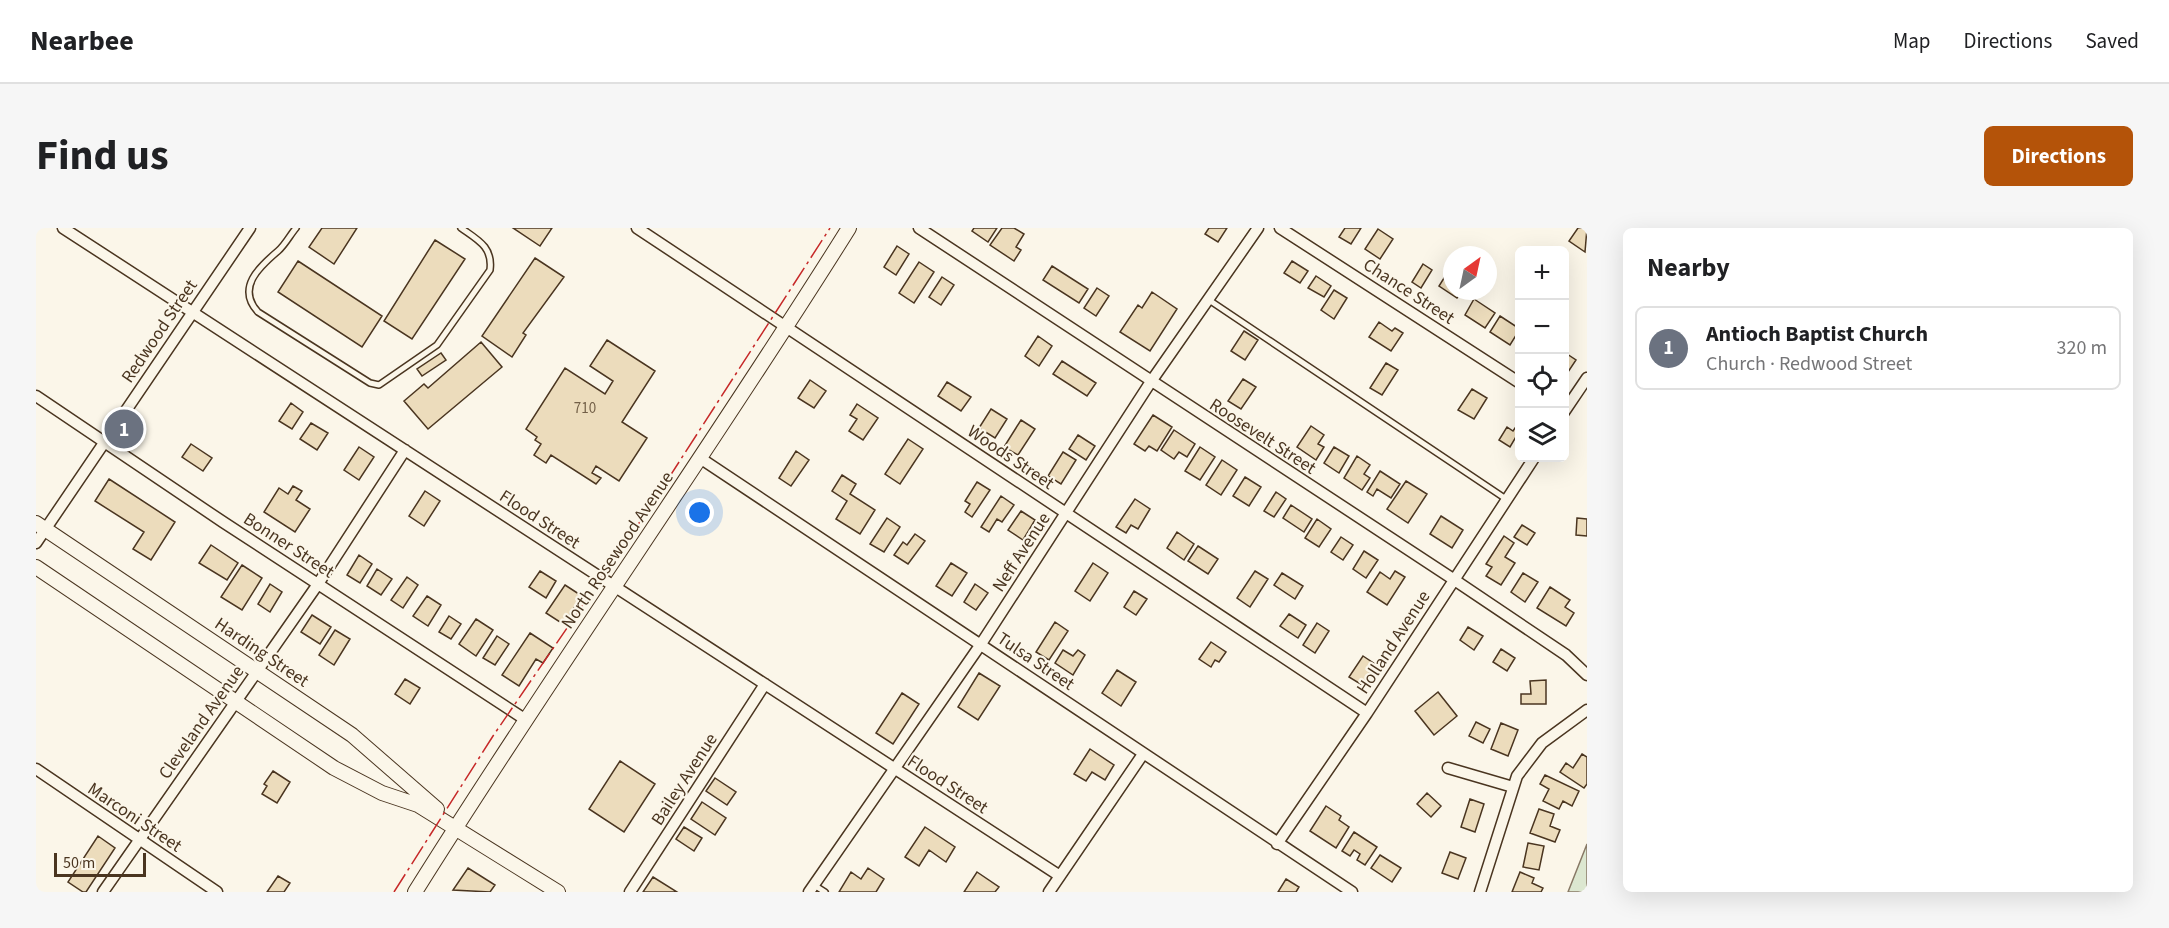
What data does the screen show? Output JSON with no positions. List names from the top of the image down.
{
  "streets": {
    "street": [
      "Chance Street",
      "Redwood Street",
      "Roosevelt Street",
      "Woods Street",
      "Flood Street",
      "Bonner Street",
      "North Rosewood Avenue",
      "Neff Avenue",
      "Holland Avenue",
      "Harding Street",
      "Tulsa Street",
      "Cleveland Avenue",
      "Bailey Avenue",
      "Marconi Street"
    ]
  },
  "crossings": [
    ["Redwood Street", "Flood Street"],
    ["Redwood Street", "Bonner Street"],
    ["Redwood Street", "Harding Street"],
    ["Roosevelt Street", "Neff Avenue"],
    ["Roosevelt Street", "Holland Avenue"],
    ["Woods Street", "North Rosewood Avenue"],
    ["Woods Street", "Neff Avenue"],
    ["Woods Street", "Holland Avenue"],
    ["Flood Street", "North Rosewood Avenue"],
    ["Flood Street", "Neff Avenue"],
    ["Flood Street", "Cleveland Avenue"],
    ["Flood Street", "Bailey Avenue"],
    ["Bonner Street", "North Rosewood Avenue"],
    ["Bonner Street", "Cleveland Avenue"],
    ["North Rosewood Avenue", "Harding Street"],
    ["North Rosewood Avenue", "Tulsa Street"],
    ["Neff Avenue", "Tulsa Street"],
    ["Holland Avenue", "Tulsa Street"],
    ["Harding Street", "Cleveland Avenue"],
    ["Cleveland Avenue", "Marconi Street"]
  ],
  "house_numbers": ["710"],
  "scale_bar": "50 m",
  "north": "top right",
  "page": {
    "header": "Nearbee",
    "nav": ["Map", "Directions", "Saved"],
    "title": "Find us",
    "buttons": "Directions",
    "heading": "Nearby",
    "map_buttons": ["+", "−"],
    "list": [
      {
        "mark": "1",
        "name": "Antioch Baptist Church",
        "note": "Church · Redwood Street",
        "value": "320 m"
      }
    ],
    "pins": "1",
    "scale": "50 m"
  }
}
